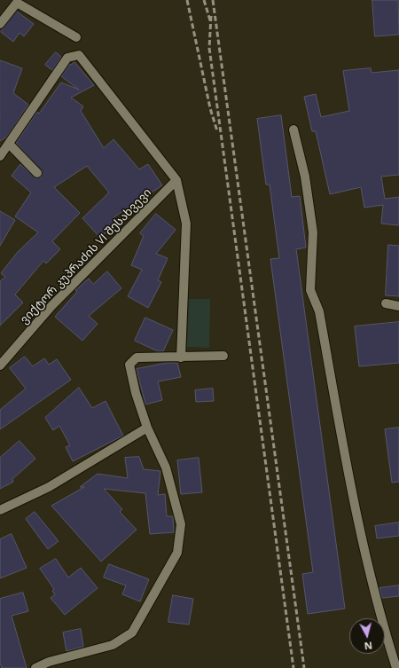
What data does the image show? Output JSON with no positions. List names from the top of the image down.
{
  "streets": {
    "street": ["ვიქტორ კუპრაძის VI შესახვევი"]
  },
  "north": "bottom"
}
